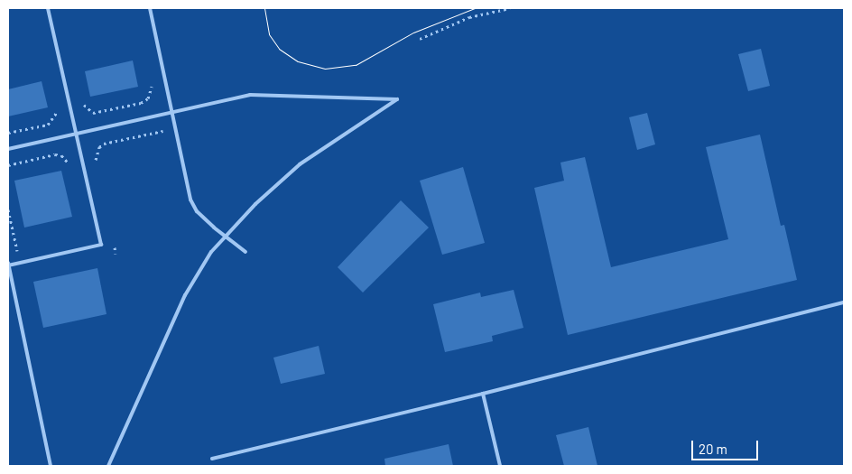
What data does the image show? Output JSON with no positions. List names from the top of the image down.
{
  "scale_bar": "20 m"
}
